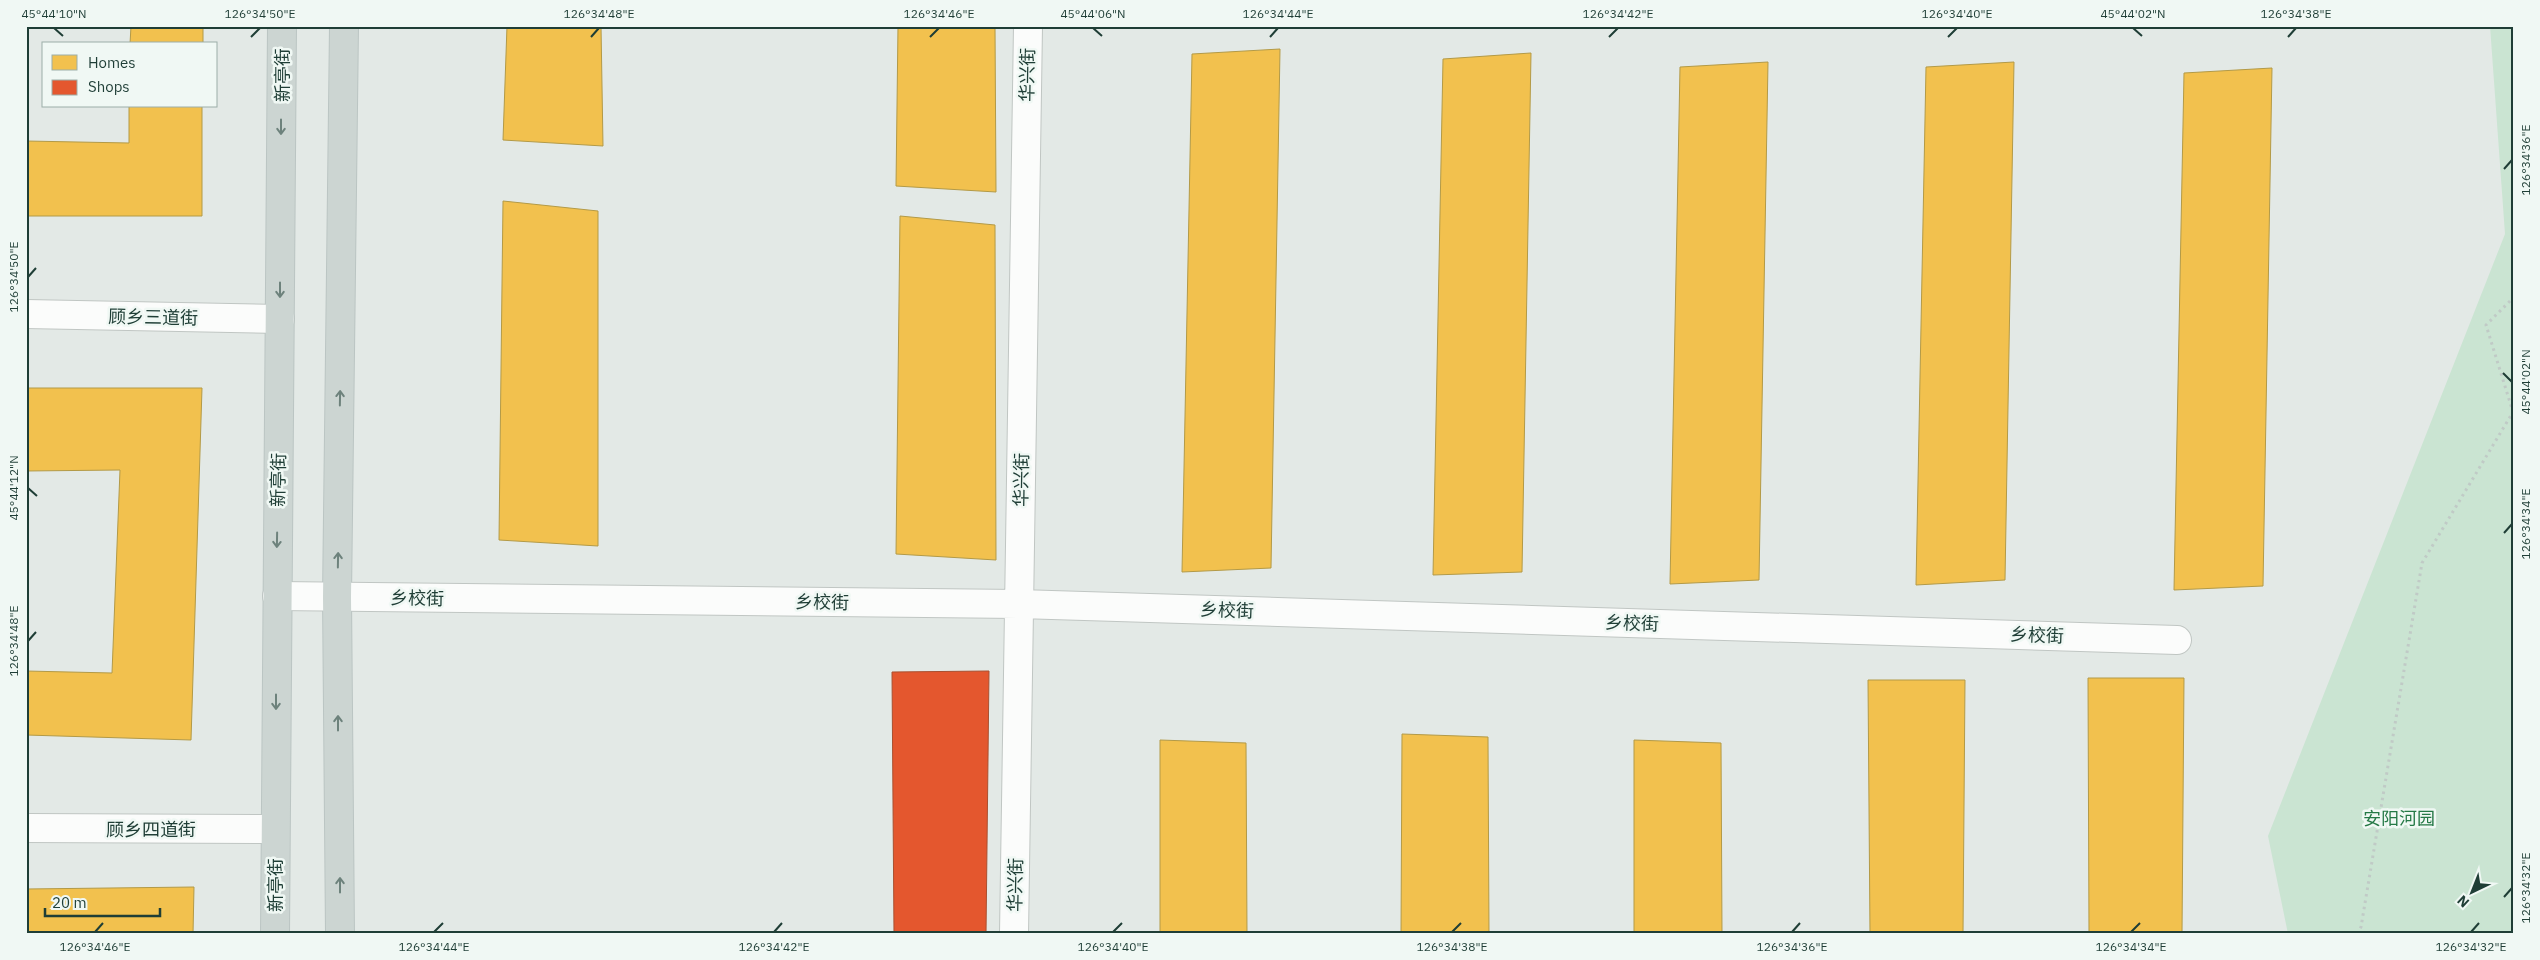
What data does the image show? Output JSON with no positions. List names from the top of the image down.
{
  "streets": {
    "main road": ["新亭街"],
    "street": [
      "华兴街",
      "顾乡三道街",
      "乡校街",
      "顾乡四道街"
    ]
  },
  "crossings": [
    ["新亭街", "顾乡三道街"],
    ["新亭街", "乡校街"],
    ["新亭街", "顾乡四道街"],
    ["华兴街", "乡校街"]
  ],
  "parks": ["安阳河园"],
  "legend": ["Homes", "Shops"],
  "scale_bar": "20 m",
  "north": "bottom left",
  "coordinates": [
    "45°44'10\"N",
    "126°34'50\"E",
    "126°34'48\"E",
    "126°34'46\"E",
    "45°44'06\"N",
    "126°34'44\"E",
    "126°34'42\"E",
    "126°34'40\"E",
    "45°44'02\"N",
    "126°34'38\"E",
    "126°34'36\"E",
    "45°44'12\"N",
    "126°34'34\"E",
    "126°34'32\"E"
  ]
}
